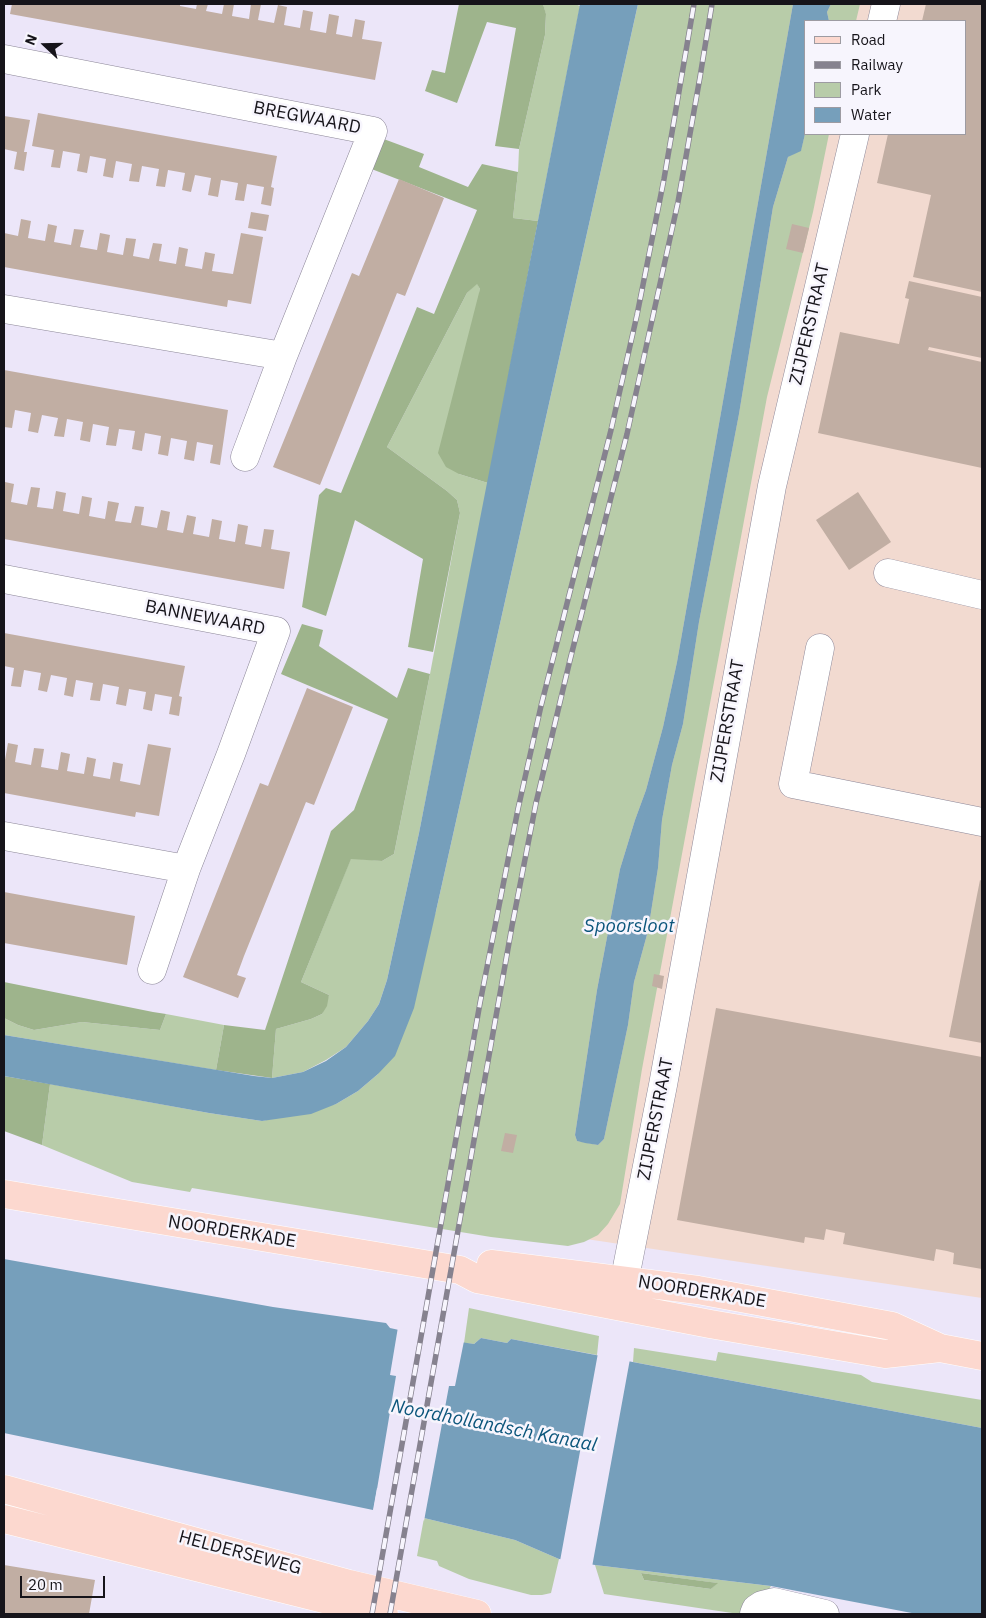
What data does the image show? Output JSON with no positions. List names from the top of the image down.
{
  "streets": {
    "main road": ["NOORDERKADE", "HELDERSEWEG"],
    "street": ["BREGWAARD", "ZIJPERSTRAAT", "BANNEWAARD"]
  },
  "crossings": [
    ["ZIJPERSTRAAT", "NOORDERKADE"]
  ],
  "water": ["Spoorsloot", "Noordhollandsch Kanaal"],
  "legend": [
    "Road",
    "Railway",
    "Park",
    "Water"
  ],
  "scale_bar": "20 m",
  "north": "left"
}
